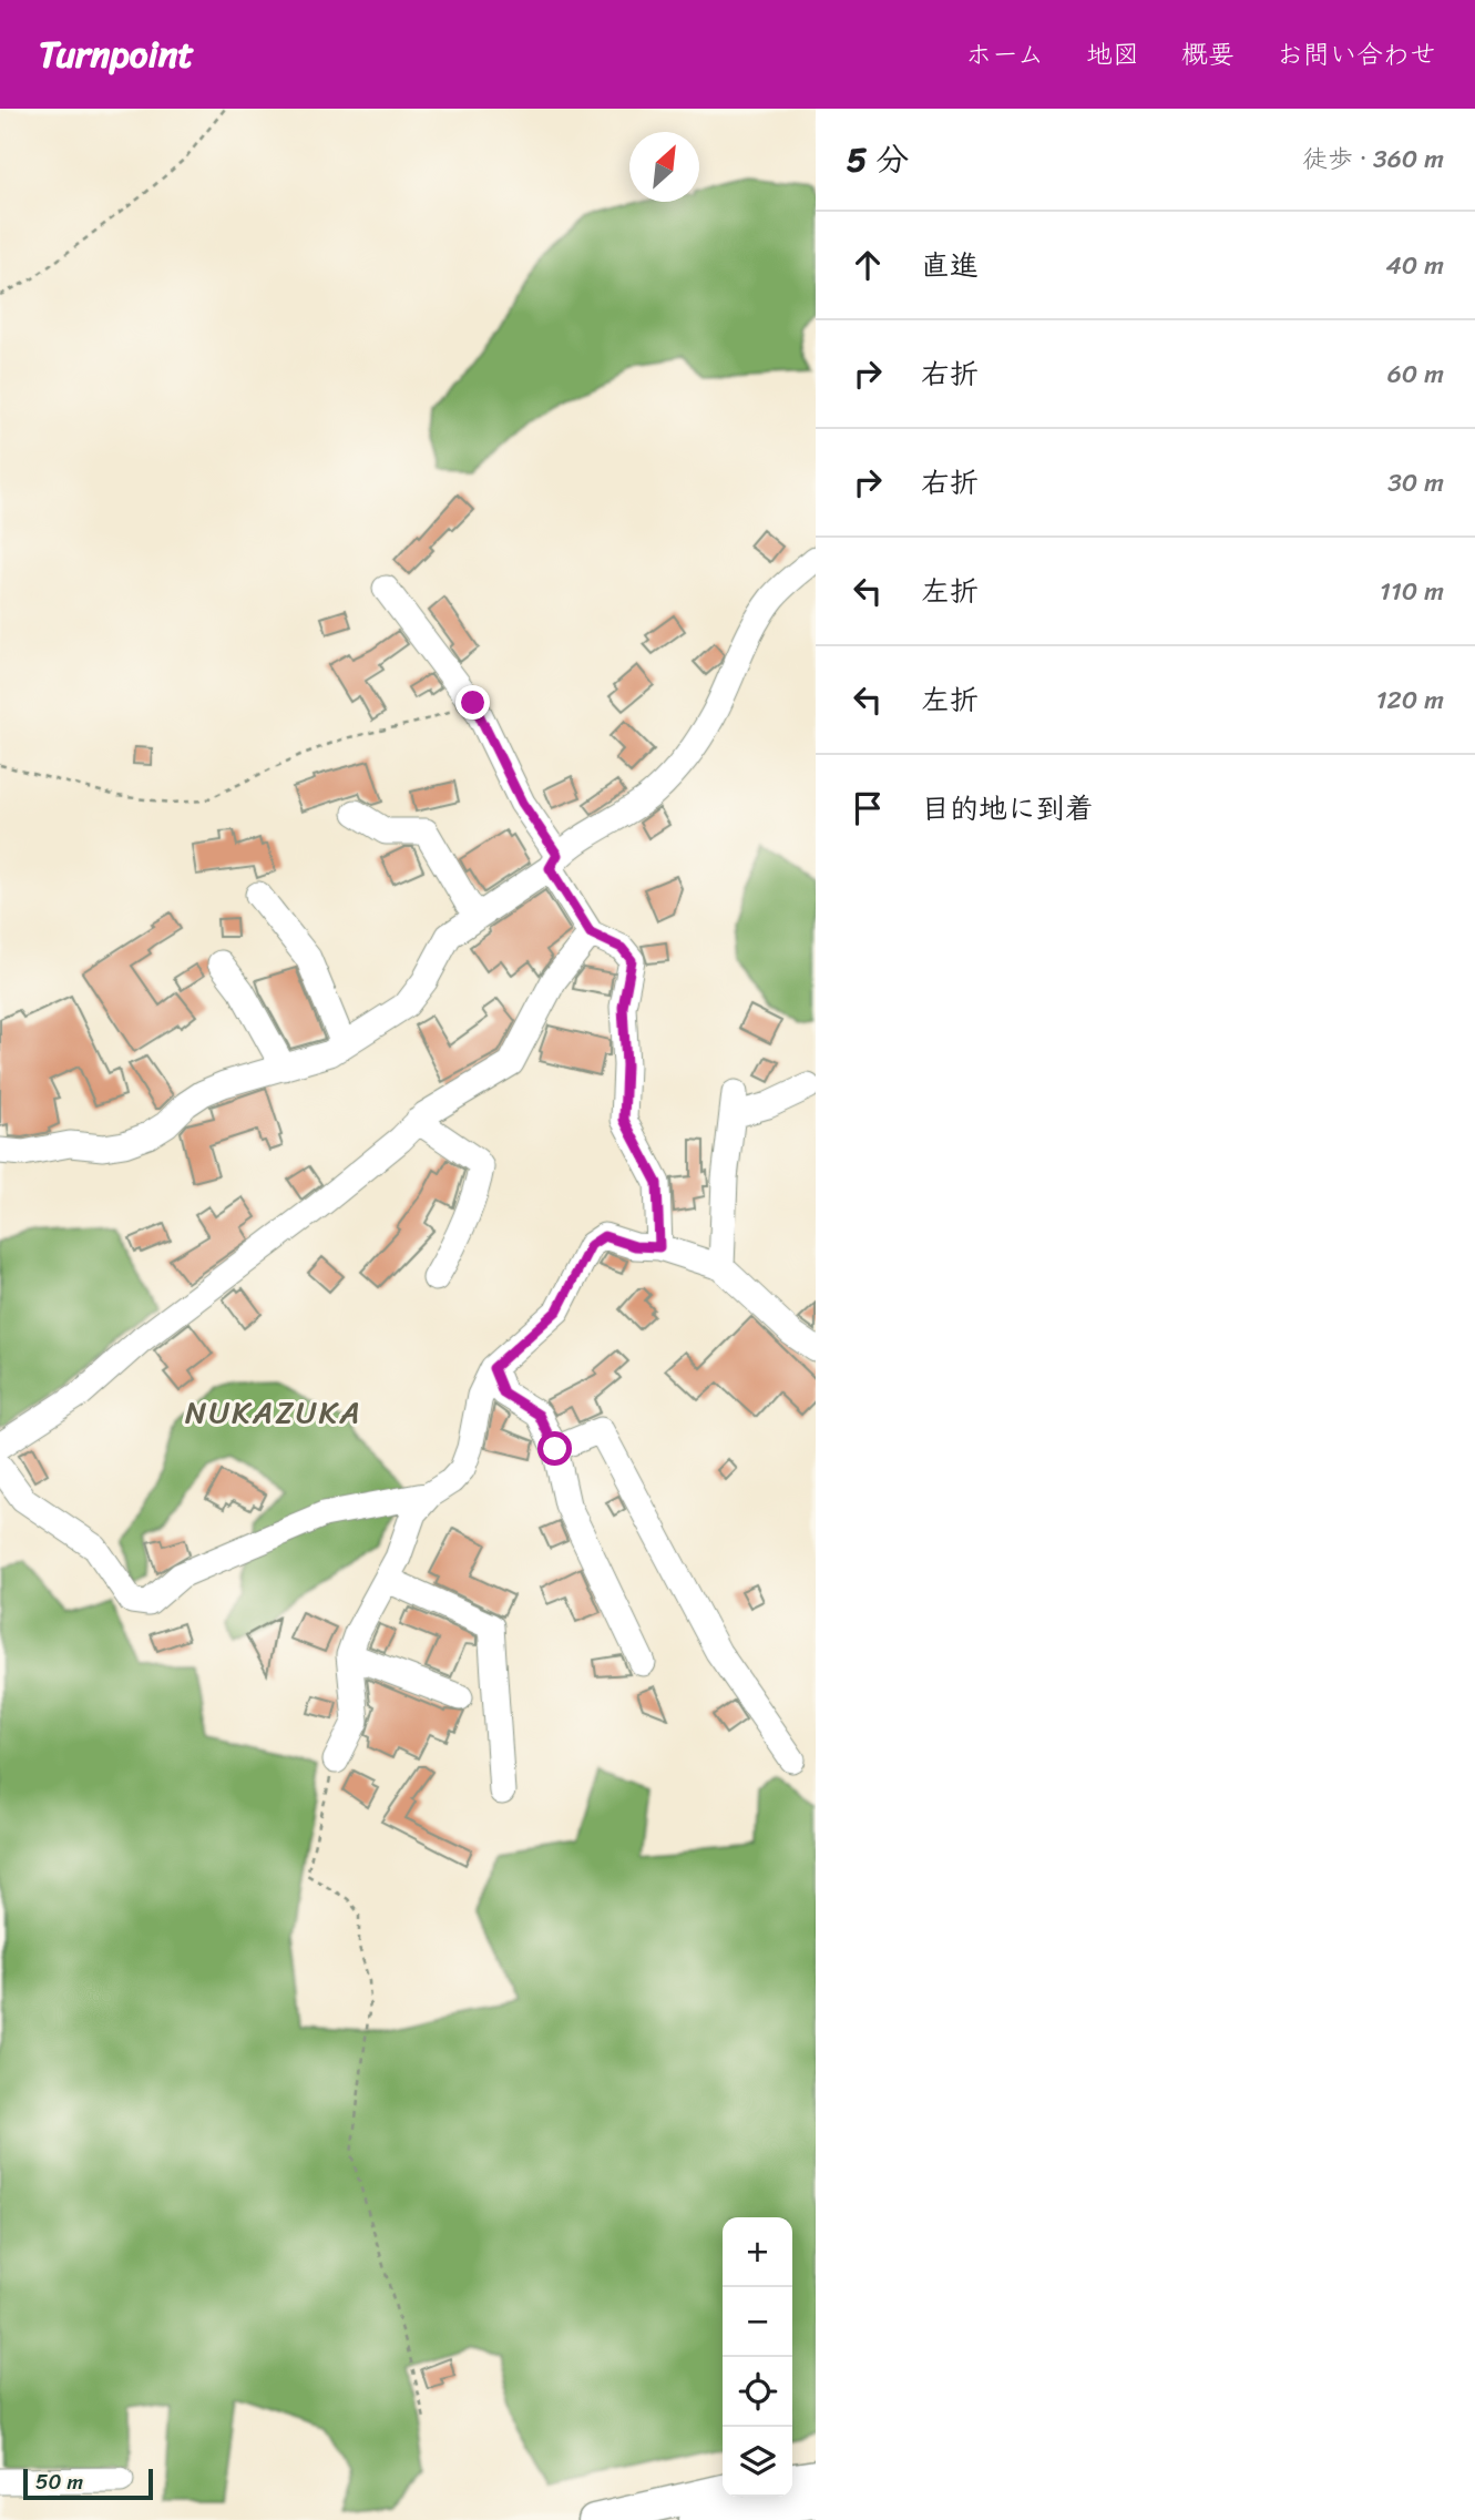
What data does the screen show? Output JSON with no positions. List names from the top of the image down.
{
  "districts": ["NUKAZUKA"],
  "scale_bar": "50 m",
  "north": "top right",
  "page": {
    "header": "Turnpoint",
    "nav": [
      "ホーム",
      "地図",
      "概要",
      "お問い合わせ"
    ],
    "heading": ["5 分", "徒歩 · 360 m"],
    "list": [
      ["直進", "40 m"],
      ["右折", "60 m"],
      ["右折", "30 m"],
      ["左折", "110 m"],
      ["左折", "120 m"],
      "目的地に到着"
    ],
    "map_buttons": ["+", "−"],
    "scale": "50 m"
  }
}
